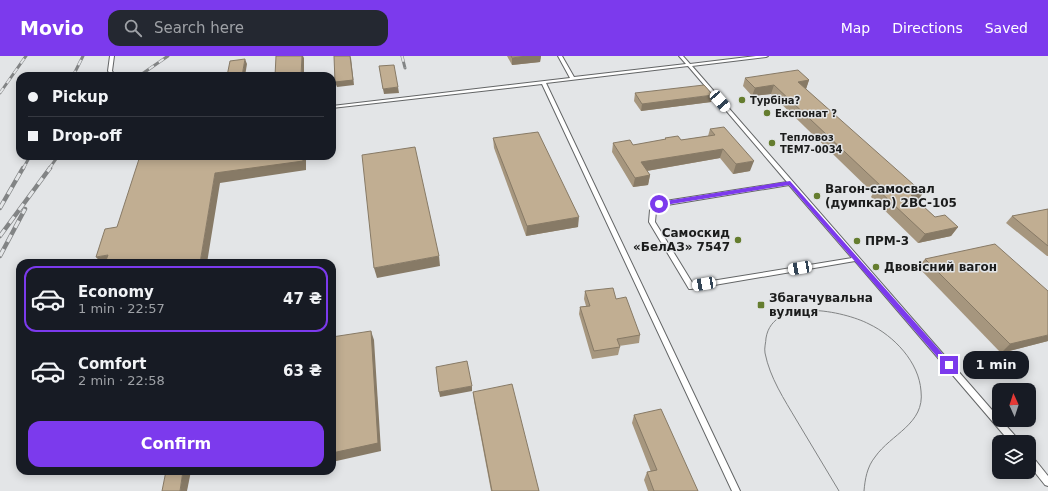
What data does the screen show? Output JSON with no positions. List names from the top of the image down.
{
  "places": {
    "other": [
      "Турбіна?",
      "Експонат ?",
      "Тепловоз ТЕМ7-0034",
      "Вагон-самосвал (думпкар) 2ВС-105",
      "Самоскид «БелАЗ» 7547",
      "ПРМ-3",
      "Двовісний вагон"
    ],
    "transit": ["Збагачувальна вулиця"]
  },
  "north": "top",
  "page": {
    "header": "Movio",
    "search": "Search here",
    "nav": ["Map", "Directions", "Saved"],
    "banner": ["Pickup", "Drop-off"],
    "list": [
      {
        "name": "Economy",
        "note": "1 min · 22:57",
        "value": "47 ₴"
      },
      {
        "name": "Comfort",
        "note": "2 min · 22:58",
        "value": "63 ₴"
      }
    ],
    "bubble": "1 min",
    "buttons": "Confirm"
  }
}
